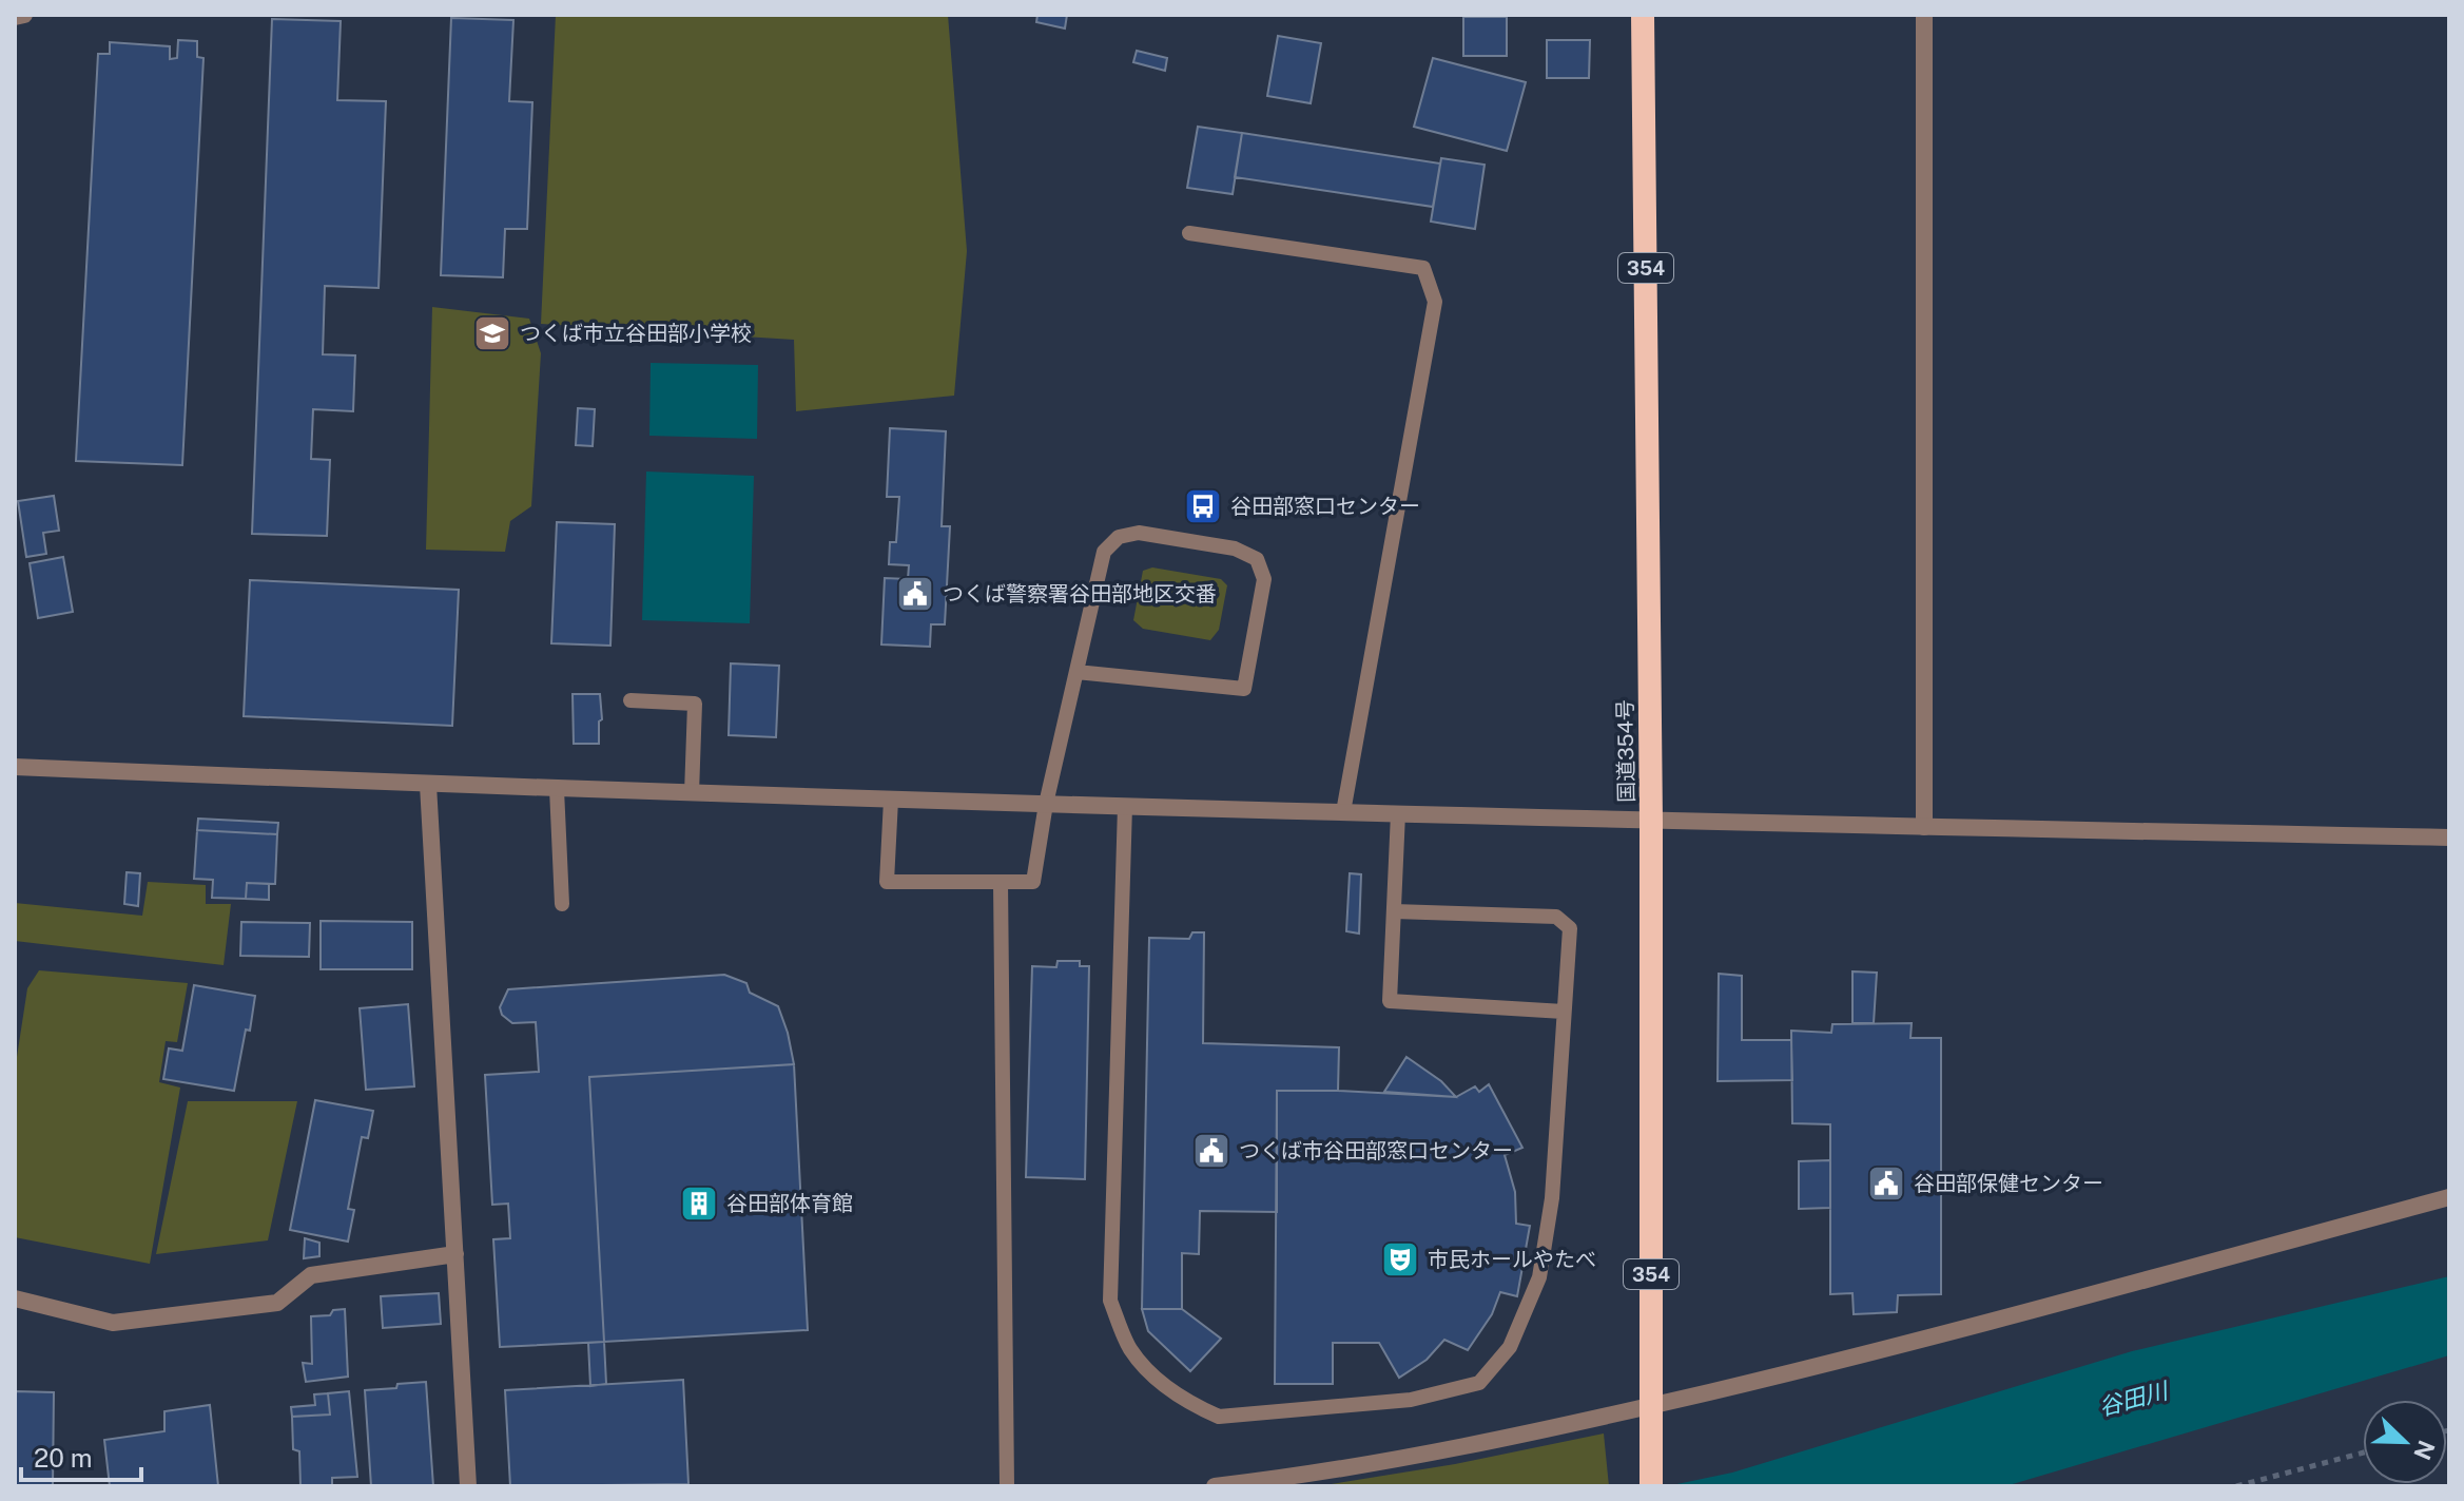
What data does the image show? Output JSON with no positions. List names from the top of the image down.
{
  "streets": {
    "highway": ["354", "国道354号"]
  },
  "water": ["谷田川"],
  "places": {
    "school or university": ["つくば市立谷田部小学校"],
    "bus stop": ["谷田部窓口センター"],
    "public building": ["つくば警察署谷田部地区交番", "つくば市谷田部窓口センター", "谷田部保健センター"],
    "building": ["谷田部体育館"],
    "theatre": ["市民ホールやたべ"]
  },
  "scale_bar": "20 m",
  "north": "bottom right"
}
